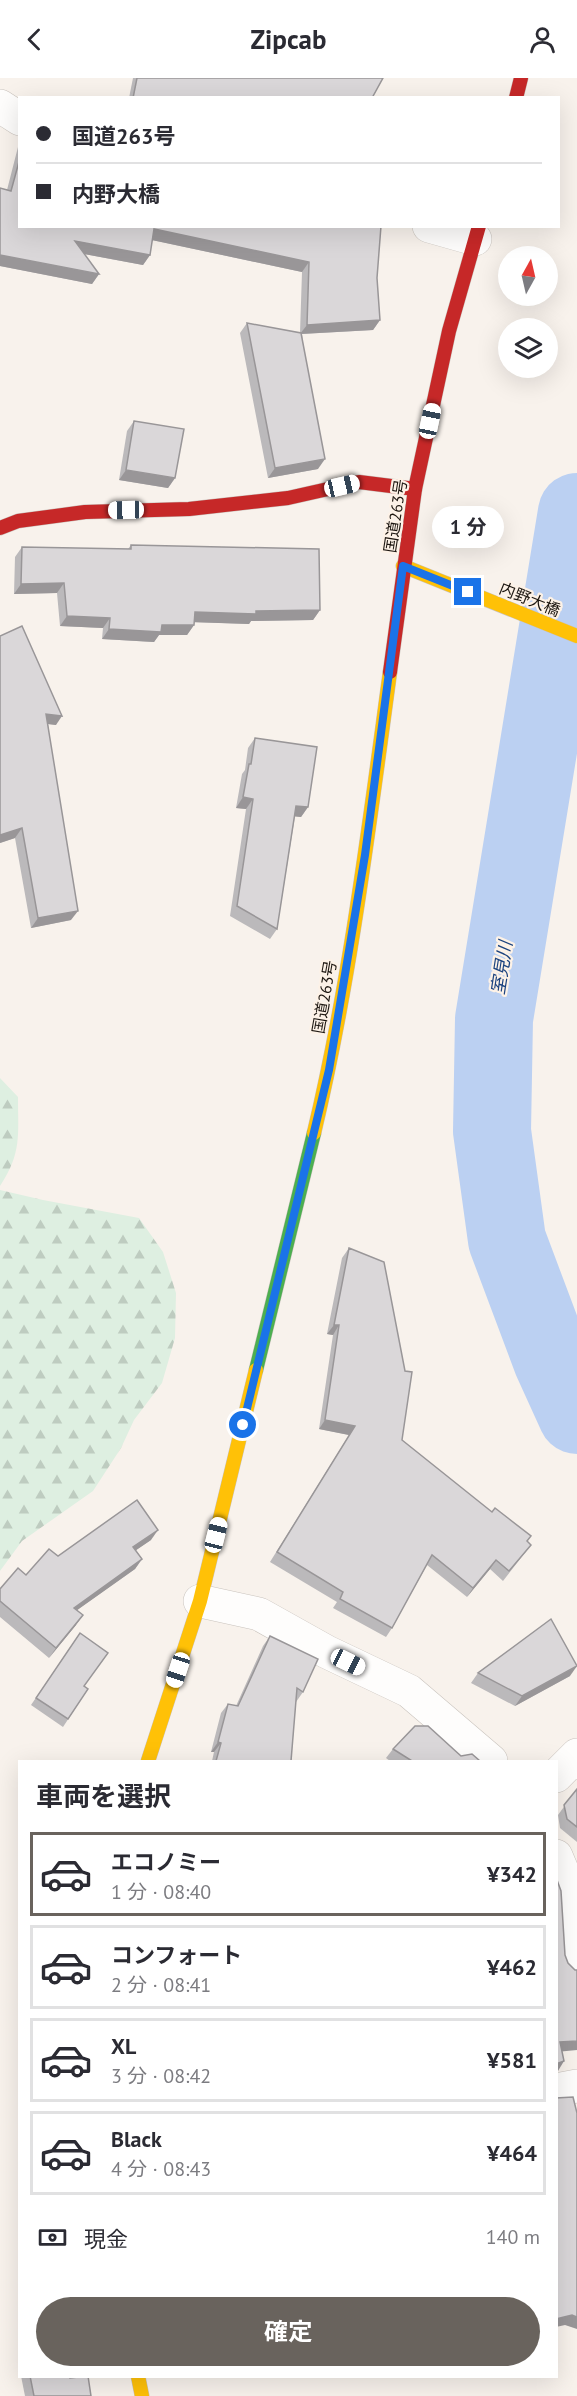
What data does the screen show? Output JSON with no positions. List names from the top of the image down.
{
  "streets": {
    "main road": ["国道263号", "内野大橋"]
  },
  "crossings": [
    ["国道263号", "内野大橋"]
  ],
  "water": ["室見川"],
  "north": "top",
  "page": {
    "header": "Zipcab",
    "banner": ["国道263号", "内野大橋"],
    "bubble": "1 分",
    "heading": "車両を選択",
    "list": [
      {
        "name": "エコノミー",
        "note": "1 分 · 08:40",
        "value": "¥342"
      },
      {
        "name": "コンフォート",
        "note": "2 分 · 08:41",
        "value": "¥462"
      },
      {
        "name": "XL",
        "note": "3 分 · 08:42",
        "value": "¥581"
      },
      {
        "name": "Black",
        "note": "4 分 · 08:43",
        "value": "¥464"
      }
    ],
    "pay": ["現金", "140 m"],
    "buttons": "確定"
  }
}
